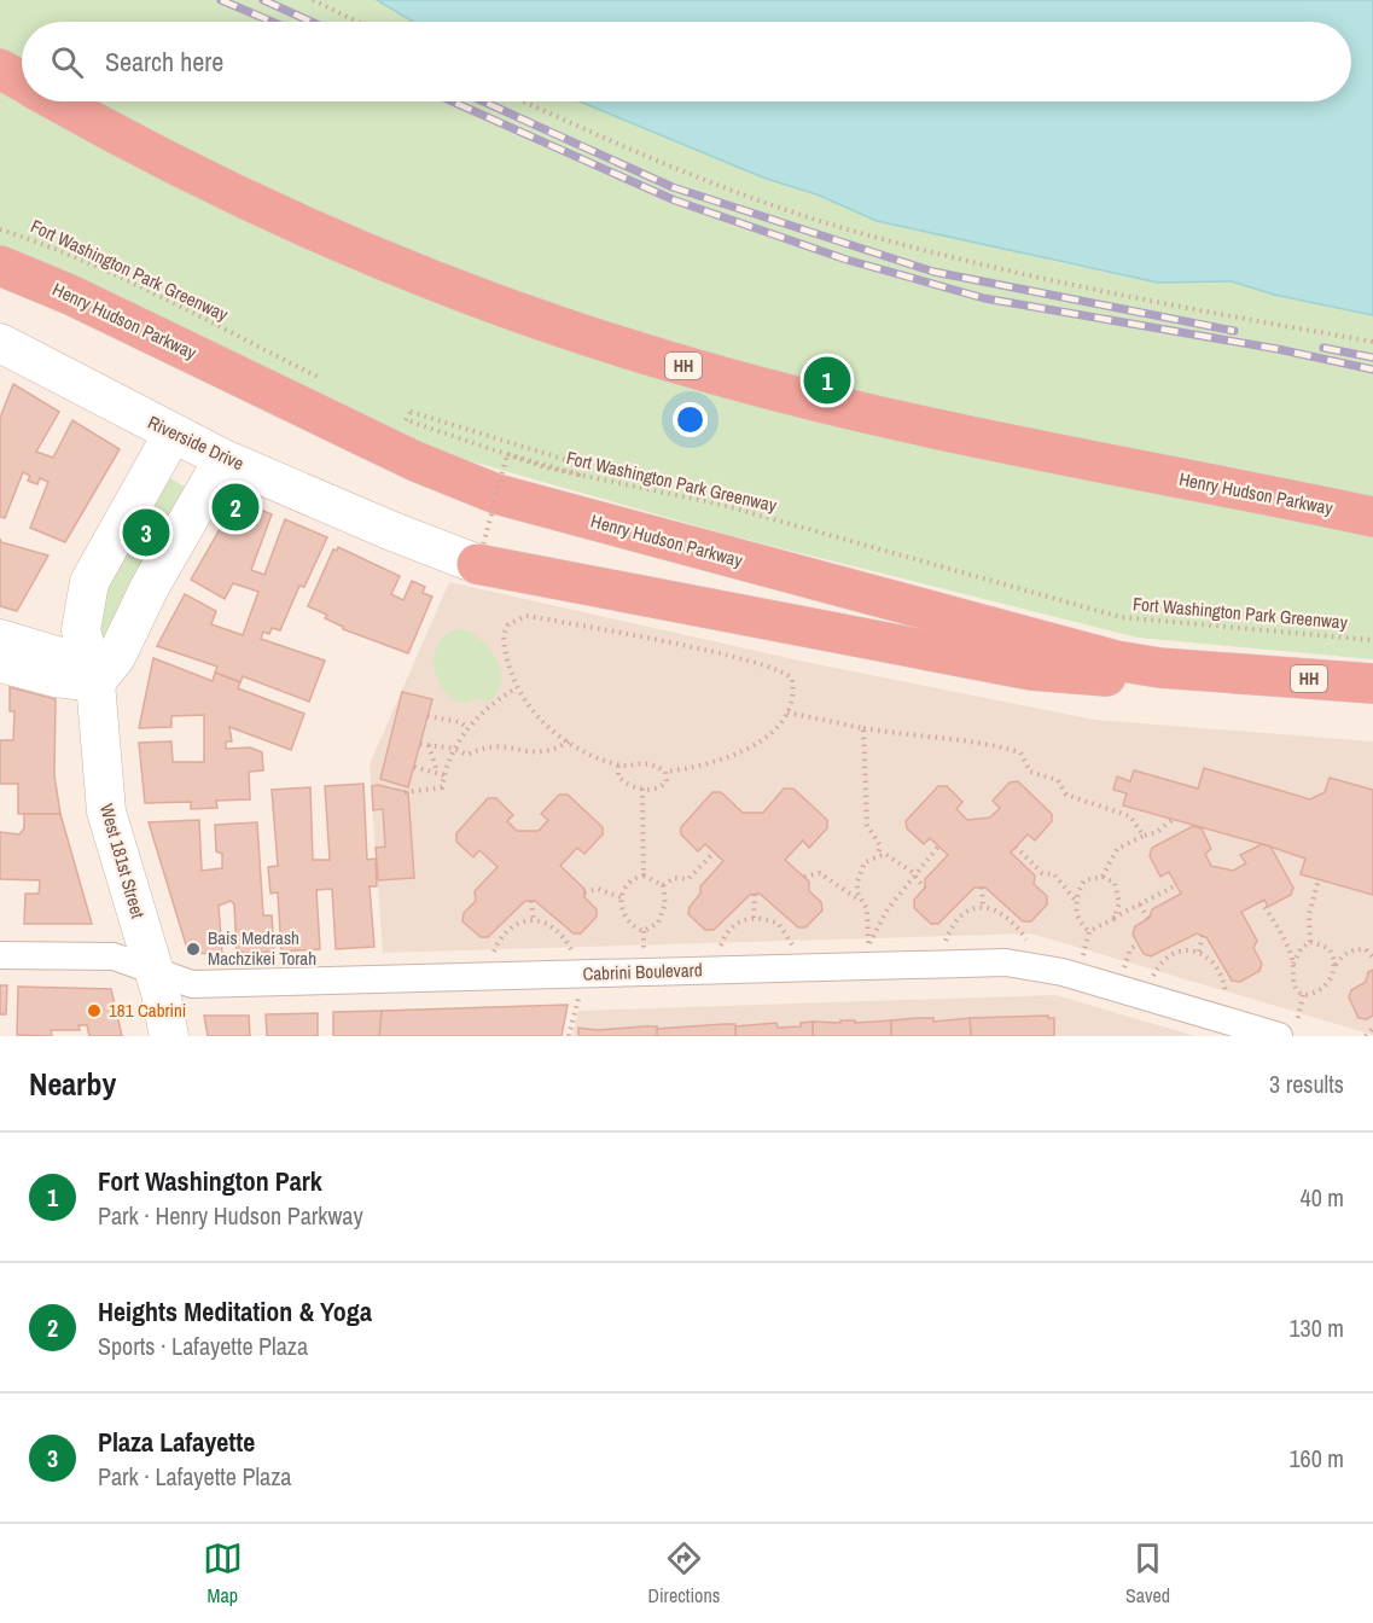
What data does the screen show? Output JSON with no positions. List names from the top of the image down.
{
  "streets": {
    "highway": ["Henry Hudson Parkway", "HH"],
    "main road": ["Riverside Drive", "West 181st Street"],
    "street": ["Cabrini Boulevard"],
    "path": ["Fort Washington Park Greenway"]
  },
  "crossings": [
    ["Riverside Drive", "West 181st Street"],
    ["West 181st Street", "Cabrini Boulevard"]
  ],
  "places": ["Bais Medrash Machzikei Torah", "181 Cabrini"],
  "page": {
    "search": "Search here",
    "pins": ["1", "2", "3"],
    "heading": ["Nearby", "3 results"],
    "list": [
      {
        "mark": "1",
        "name": "Fort Washington Park",
        "note": "Park · Henry Hudson Parkway",
        "value": "40 m"
      },
      {
        "mark": "2",
        "name": "Heights Meditation & Yoga",
        "note": "Sports · Lafayette Plaza",
        "value": "130 m"
      },
      {
        "mark": "3",
        "name": "Plaza Lafayette",
        "note": "Park · Lafayette Plaza",
        "value": "160 m"
      }
    ],
    "nav": ["Map", "Directions", "Saved"]
  }
}
